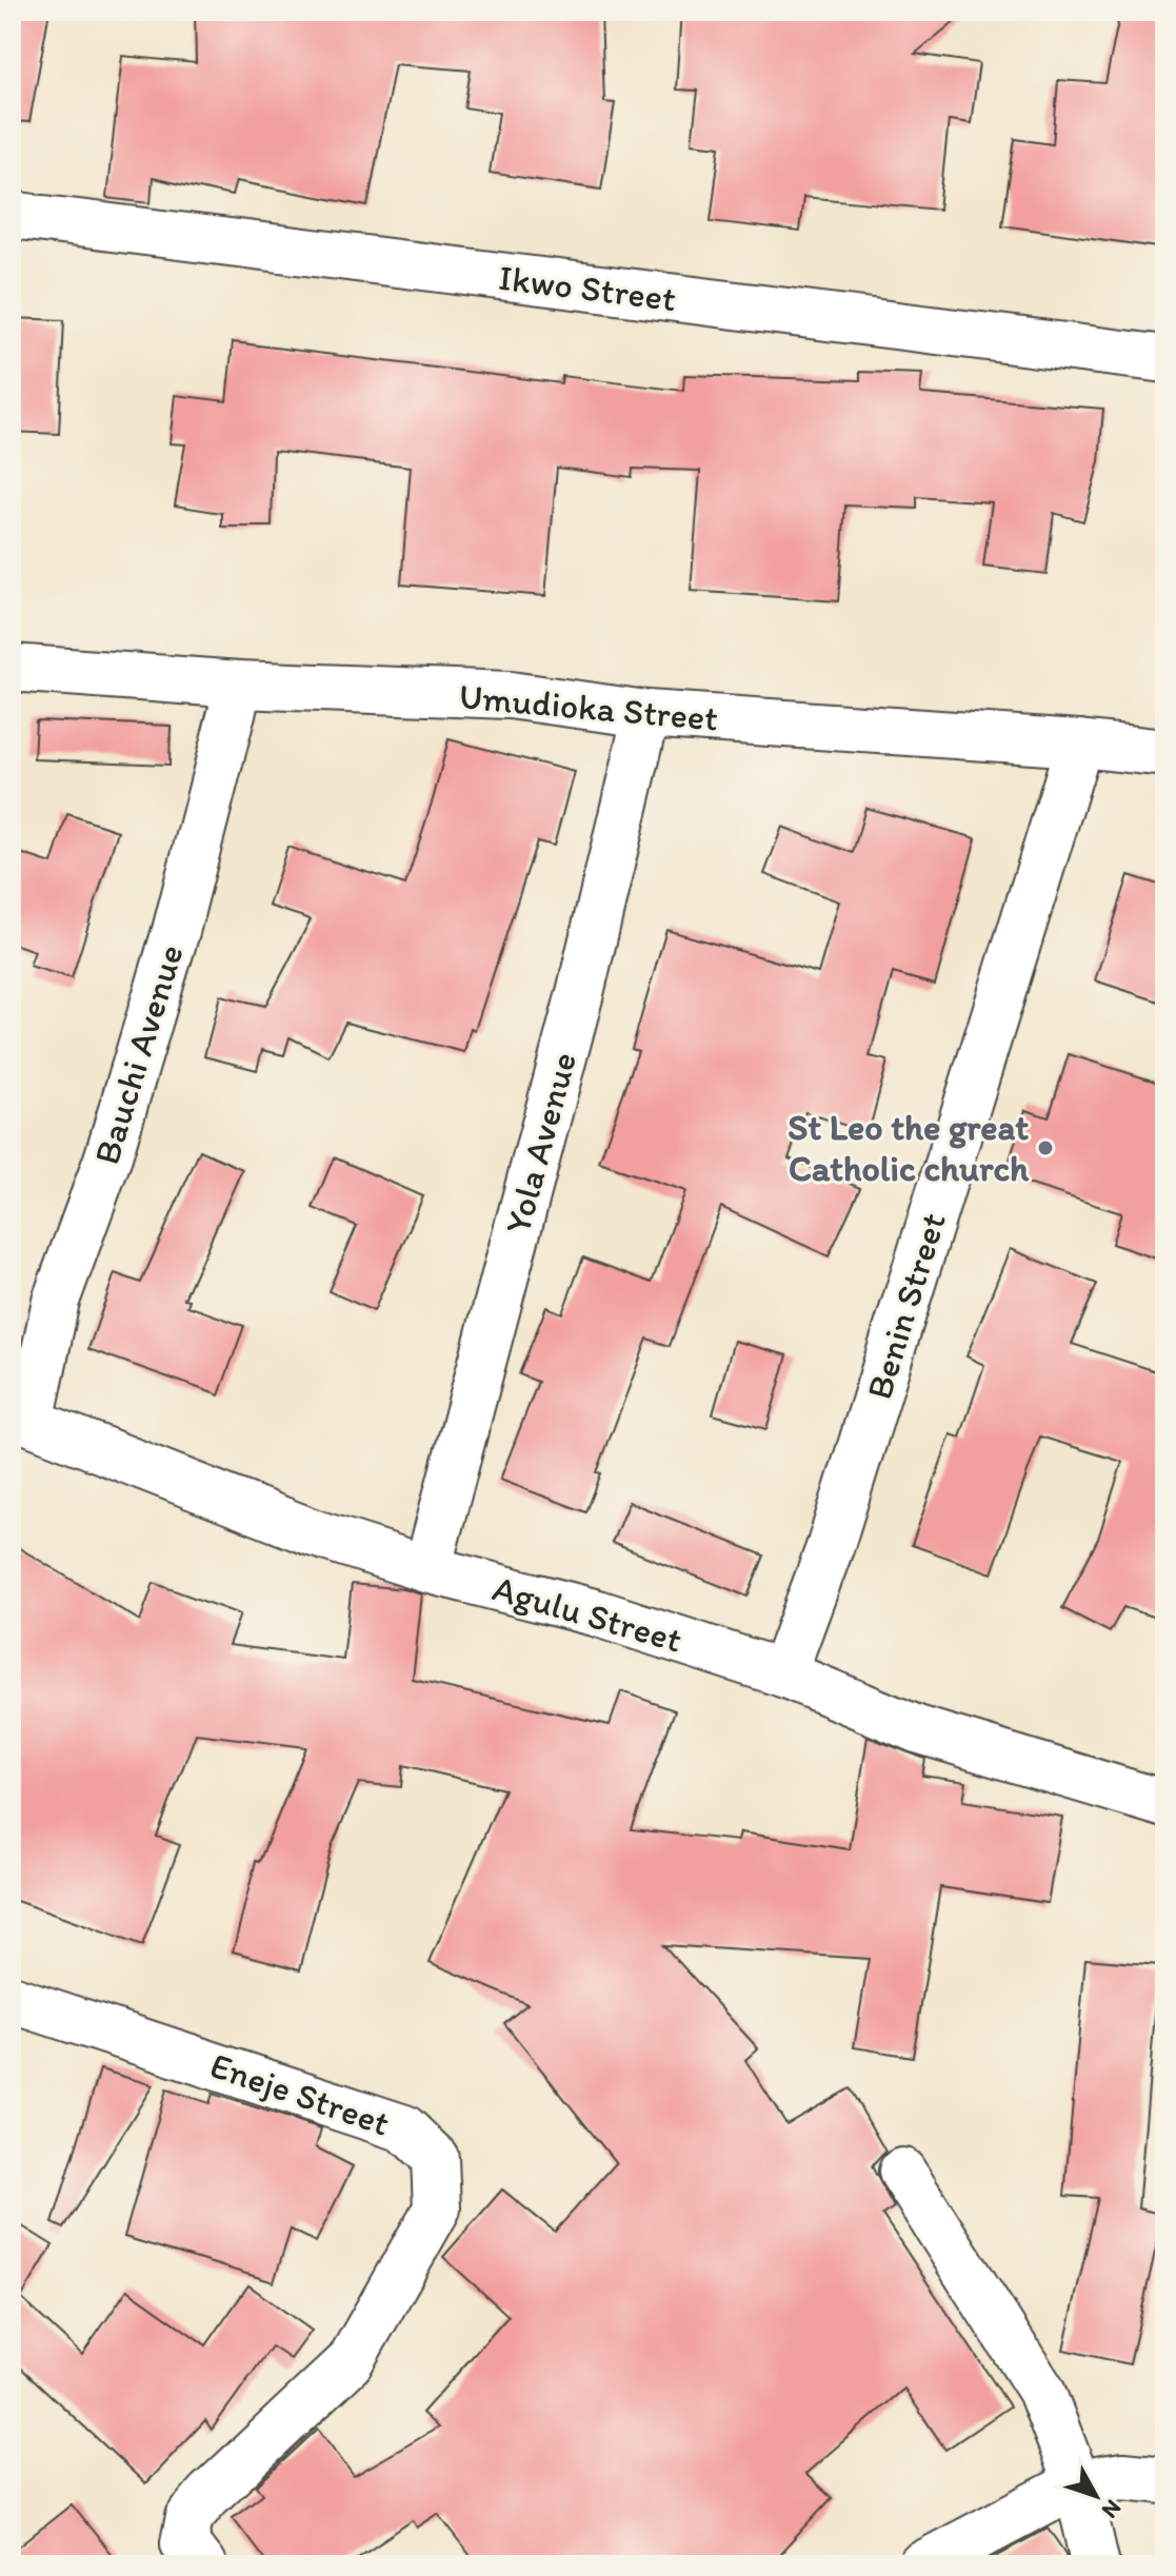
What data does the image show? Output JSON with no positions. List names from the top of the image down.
{
  "streets": {
    "street": [
      "Ikwo Street",
      "Umudioka Street",
      "Bauchi Avenue",
      "Yola Avenue",
      "Benin Street",
      "Agulu Street",
      "Eneje Street"
    ]
  },
  "crossings": [
    ["Umudioka Street", "Bauchi Avenue"],
    ["Umudioka Street", "Yola Avenue"],
    ["Umudioka Street", "Benin Street"],
    ["Bauchi Avenue", "Agulu Street"],
    ["Yola Avenue", "Agulu Street"],
    ["Benin Street", "Agulu Street"]
  ],
  "places": ["St Leo the great Catholic church"],
  "north": "bottom right"
}
